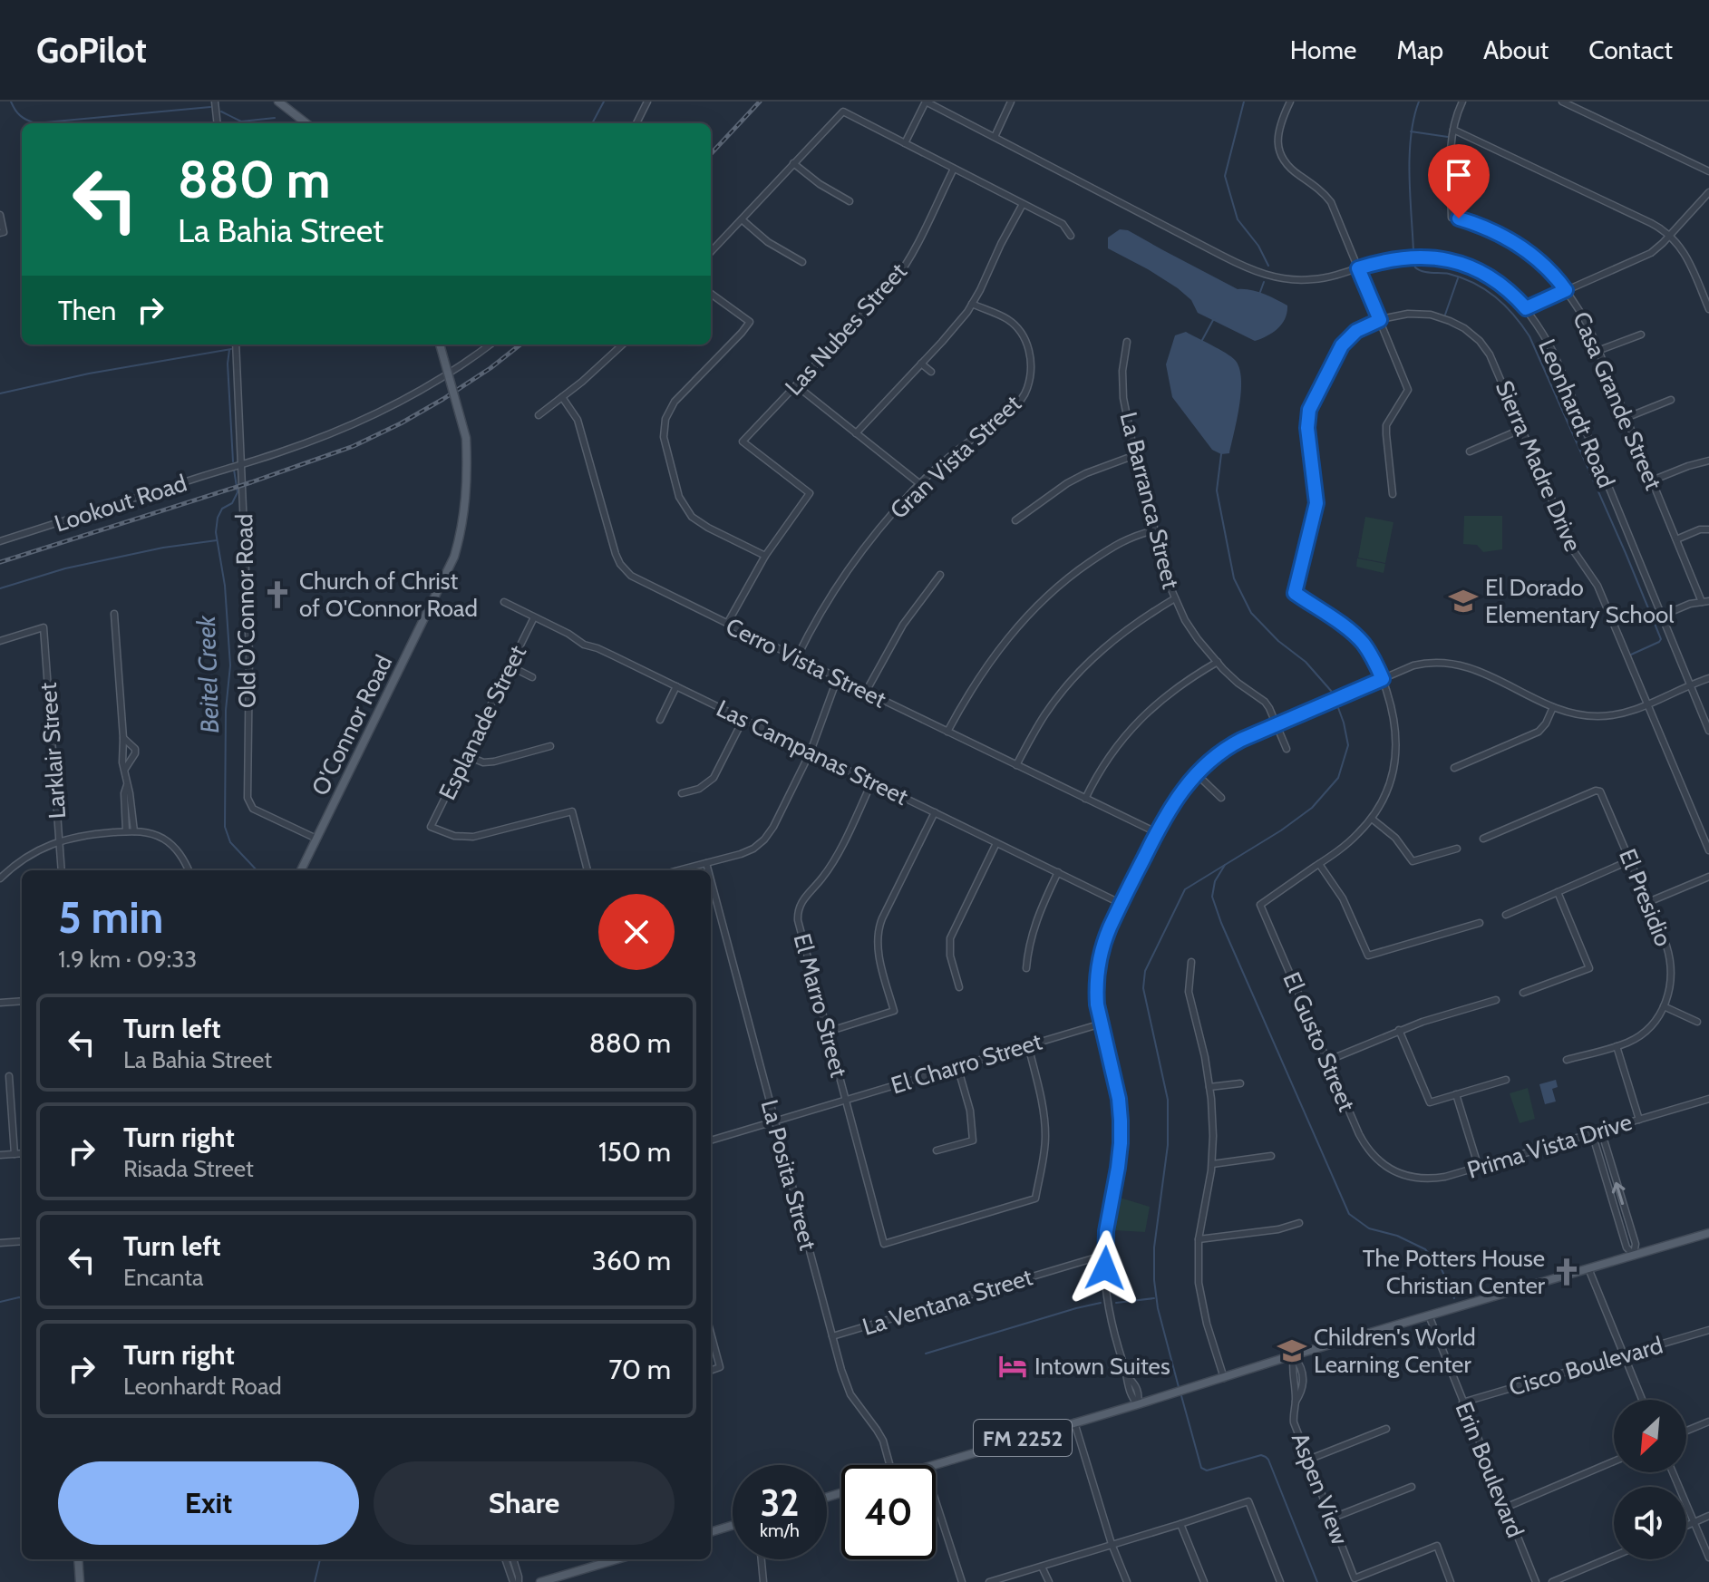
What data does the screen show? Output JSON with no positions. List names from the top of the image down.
{
  "streets": {
    "main road": ["O'Connor Road", "FM 2252"],
    "street": [
      "Las Nubes Street",
      "Casa Grande Street",
      "Leonhardt Road",
      "Gran Vista Street",
      "Sierra Madre Drive",
      "La Barranca Street",
      "Lookout Road",
      "Old O'Connor Road",
      "Cerro Vista Street",
      "Esplanade Street",
      "Larklair Street",
      "Las Campanas Street",
      "El Presidio",
      "El Marro Street",
      "El Gusto Street",
      "El Charro Street",
      "Prima Vista Drive",
      "La Posita Street",
      "La Ventana Street",
      "Cisco Boulevard",
      "Erin Boulevard",
      "Aspen View"
    ]
  },
  "crossings": [
    ["Gran Vista Street", "Cerro Vista Street"],
    ["Lookout Road", "Old O'Connor Road"],
    ["Old O'Connor Road", "O'Connor Road"],
    ["Esplanade Street", "Las Campanas Street"],
    ["Las Campanas Street", "El Marro Street"],
    ["El Marro Street", "El Charro Street"],
    ["El Gusto Street", "Prima Vista Drive"],
    ["El Charro Street", "La Posita Street"],
    ["La Posita Street", "La Ventana Street"],
    ["Cisco Boulevard", "Erin Boulevard"],
    ["FM 2252", "Erin Boulevard"],
    ["FM 2252", "Aspen View"]
  ],
  "water": ["Beitel Creek"],
  "places": {
    "church": ["Church of Christ of O'Connor Road", "The Potters House Christian Center"],
    "school or university": ["El Dorado Elementary School", "Children's World Learning Center"],
    "hotel": ["Intown Suites"]
  },
  "north": "bottom left",
  "page": {
    "header": "GoPilot",
    "nav": [
      "Home",
      "Map",
      "About",
      "Contact"
    ],
    "turn": ["880 m", "La Bahia Street"],
    "then": "Then",
    "heading": ["5 min", "1.9 km · 09:33"],
    "list": [
      {
        "name": "Turn left",
        "note": "La Bahia Street",
        "value": "880 m"
      },
      {
        "name": "Turn right",
        "note": "Risada Street",
        "value": "150 m"
      },
      {
        "name": "Turn left",
        "note": "Encanta",
        "value": "360 m"
      },
      {
        "name": "Turn right",
        "note": "Leonhardt Road",
        "value": "70 m"
      }
    ],
    "buttons": ["Exit", "Share"],
    "speed": "32 km/h",
    "limit": "40"
  }
}
